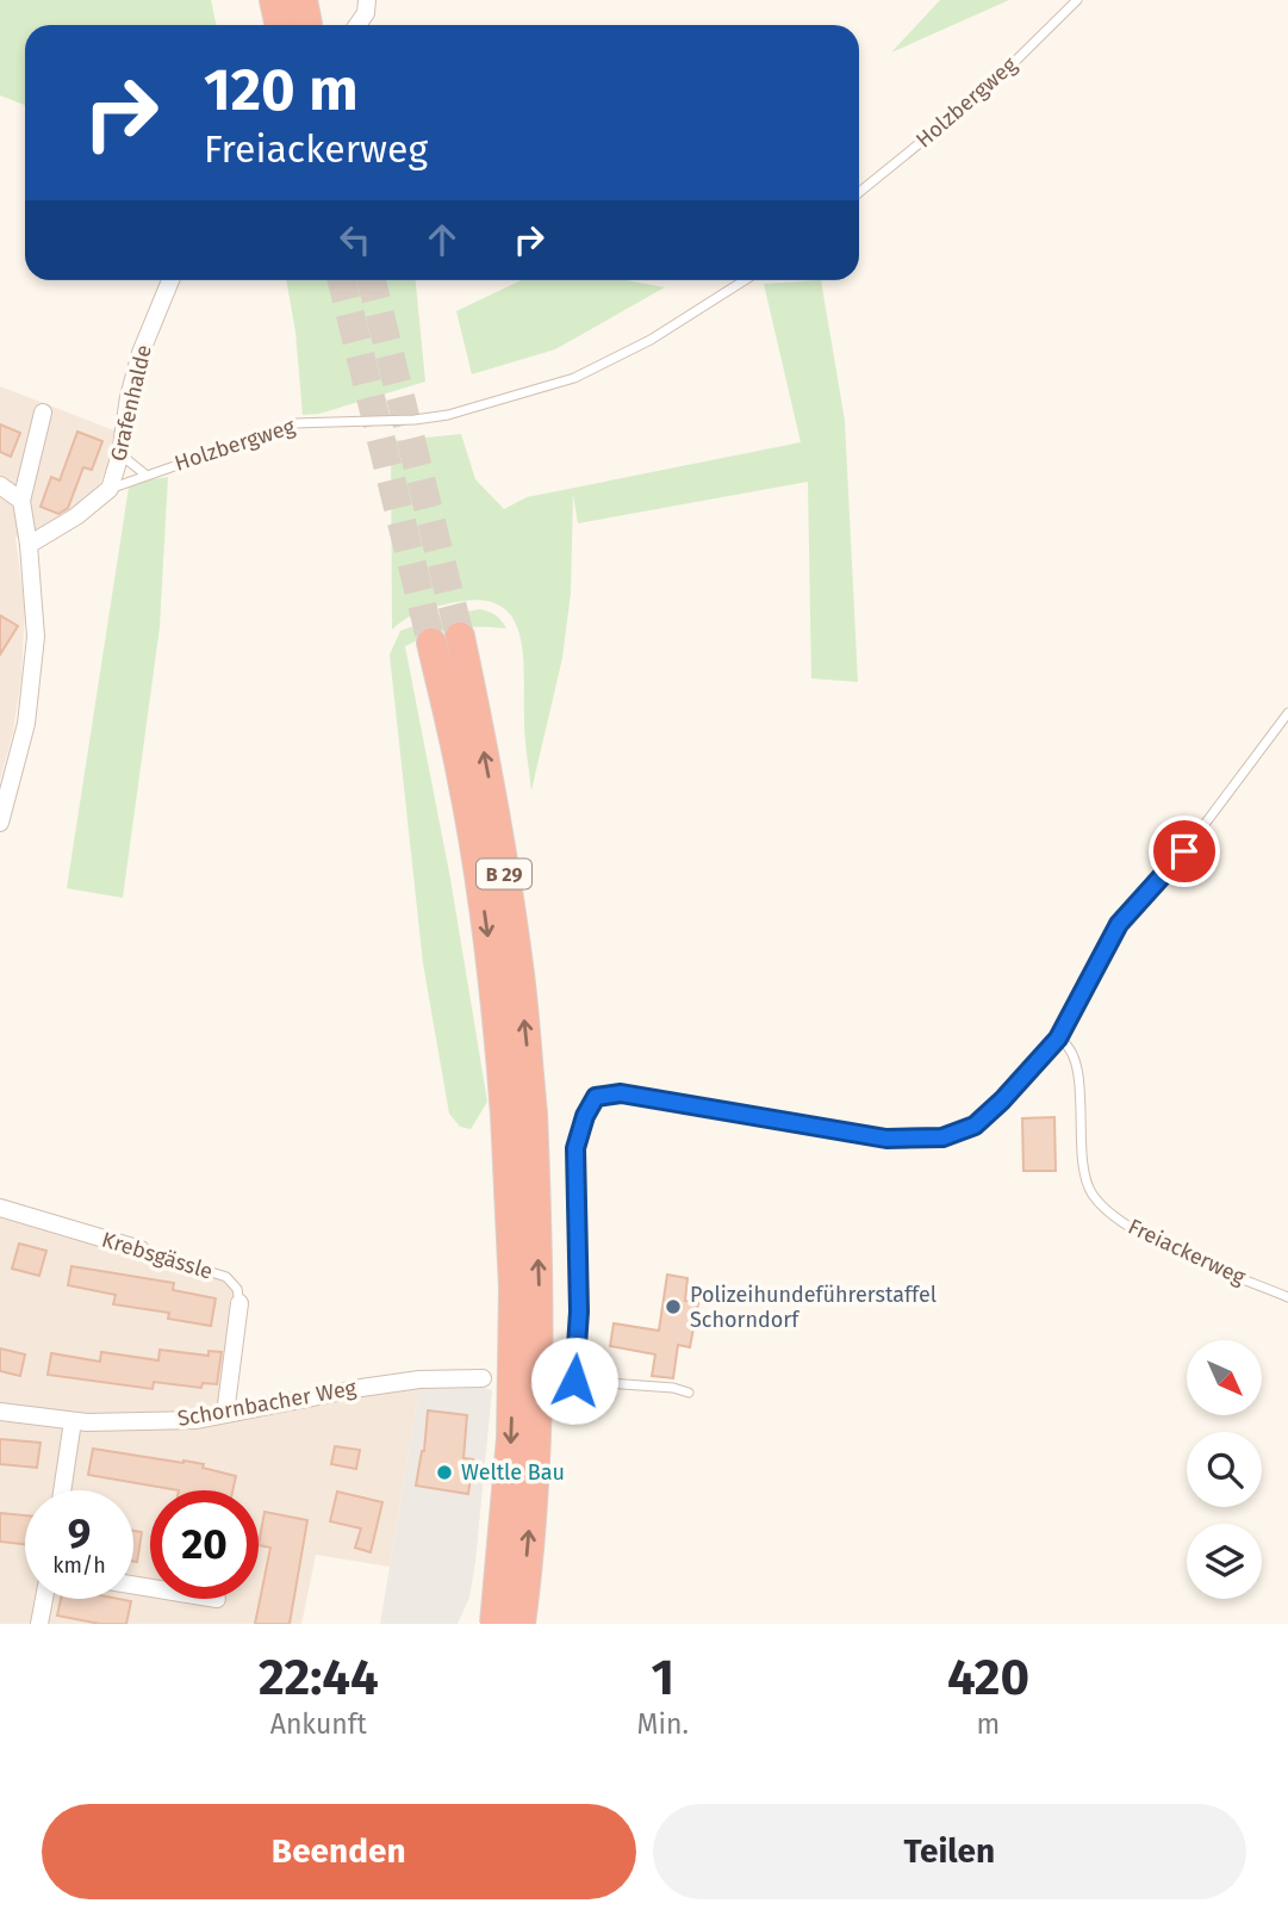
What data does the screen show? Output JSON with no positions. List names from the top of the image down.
{
  "streets": {
    "highway": ["B 29"],
    "street": [
      "Holzbergweg",
      "Grafenhalde",
      "Krebsgässle",
      "Schornbacher Weg"
    ],
    "lane": ["Freiackerweg"]
  },
  "crossings": [
    ["Holzbergweg", "Grafenhalde"],
    ["Krebsgässle", "Schornbacher Weg"]
  ],
  "places": ["Polizeihundeführerstaffel Schorndorf", "Weltle Bau"],
  "north": "bottom right",
  "page": {
    "turn": ["120 m", "Freiackerweg"],
    "speed": "9 km/h",
    "limit": "20",
    "eta": [
      "22:44",
      "Ankunft",
      "1",
      "Min.",
      "420",
      "m"
    ],
    "buttons": ["Beenden", "Teilen"]
  }
}
